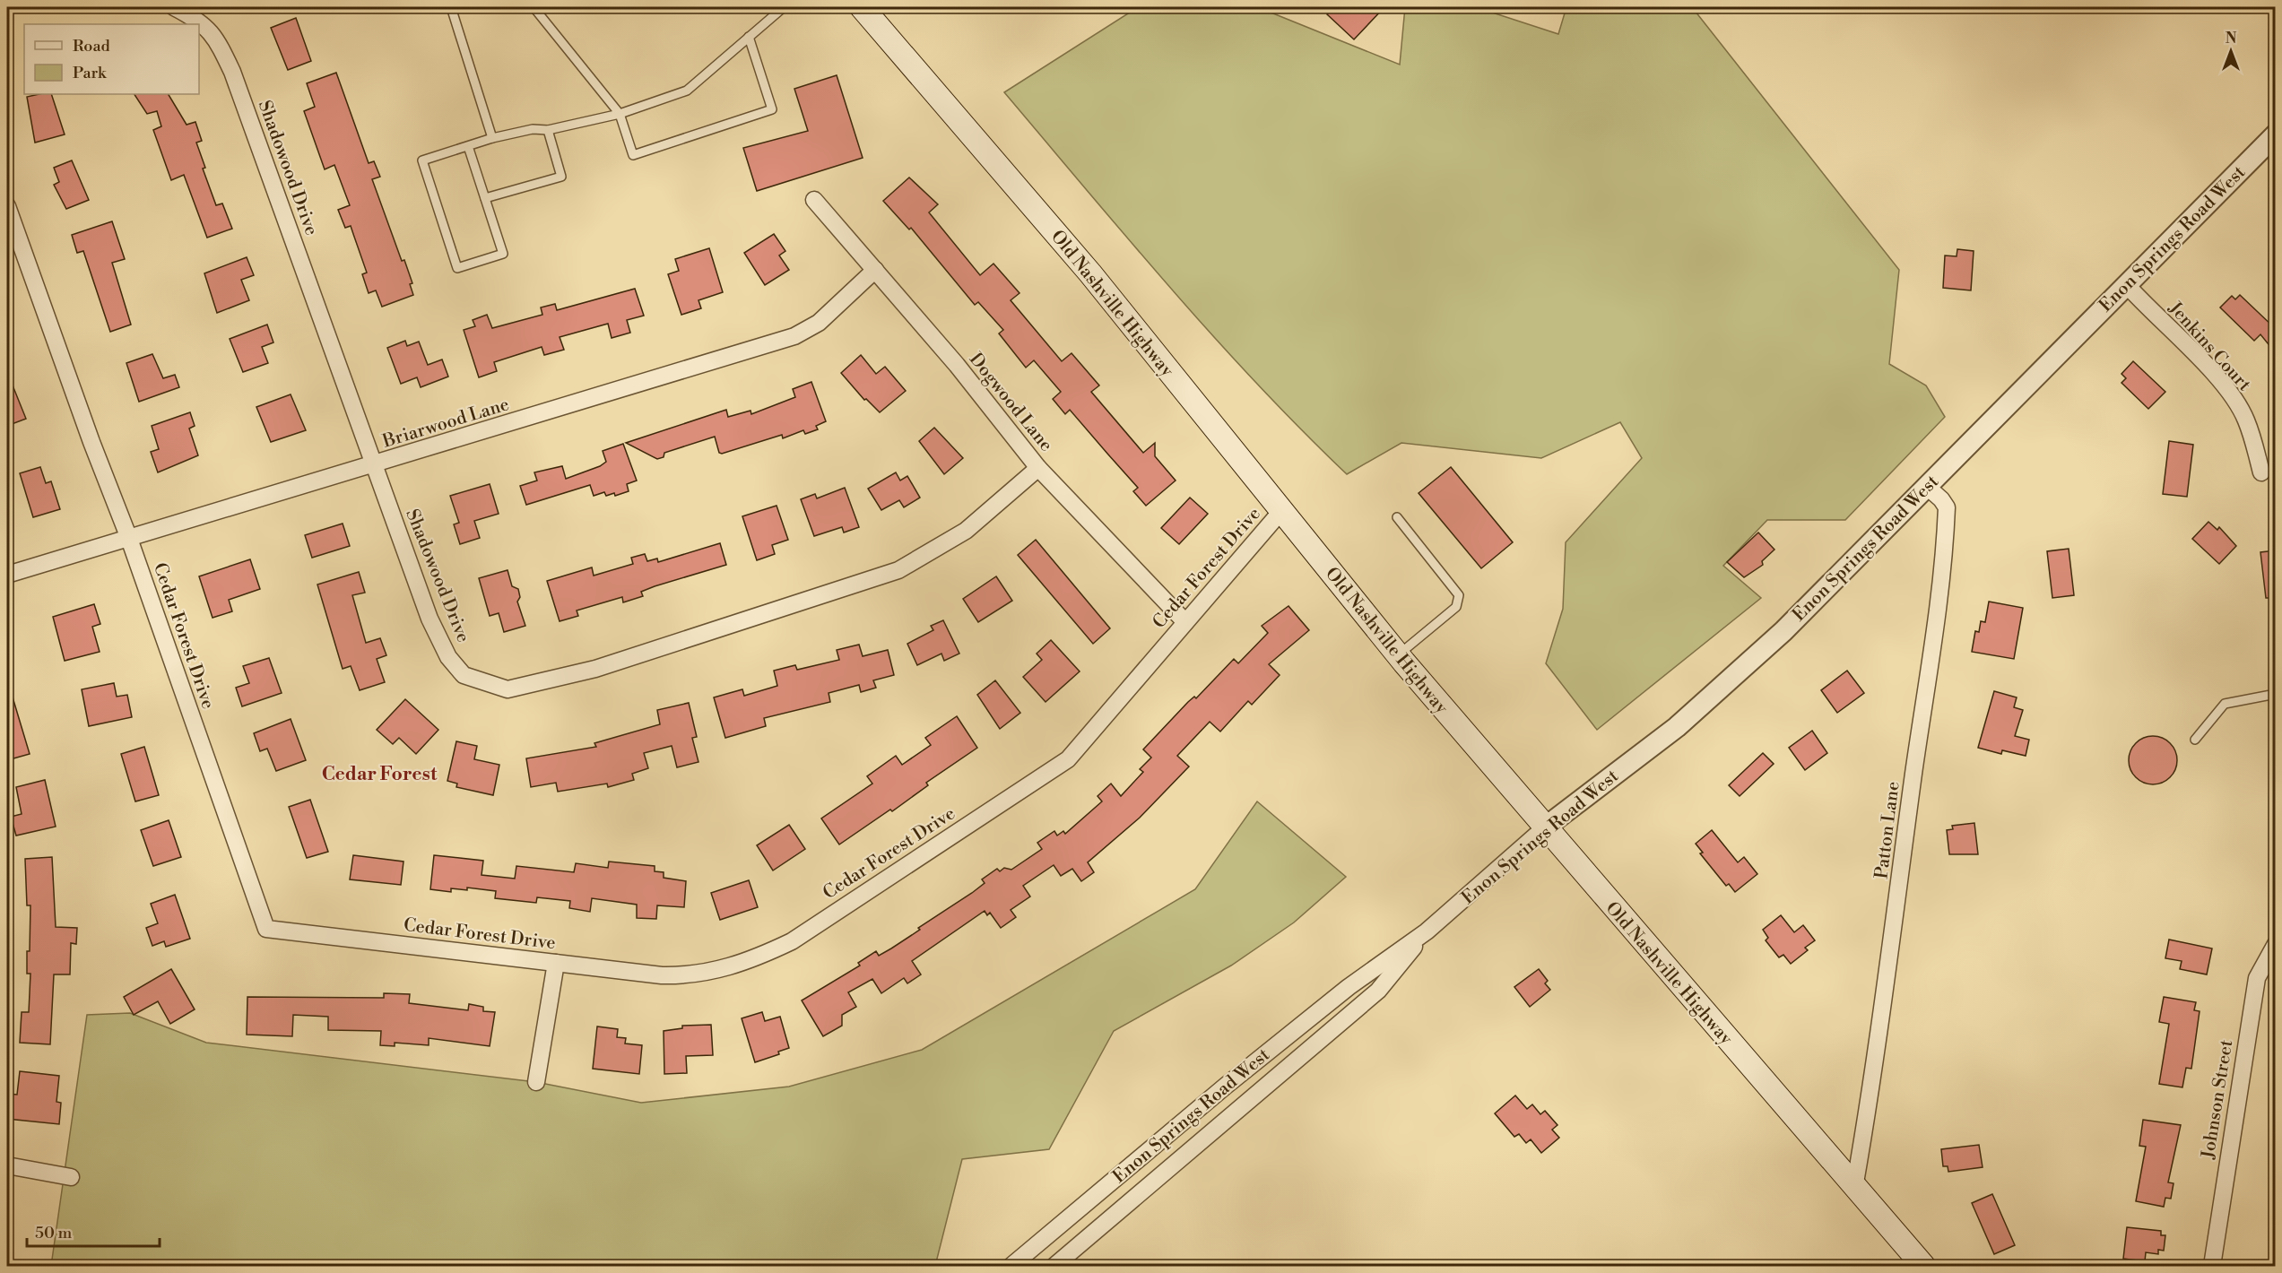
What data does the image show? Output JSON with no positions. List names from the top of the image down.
{
  "streets": {
    "main road": ["Old Nashville Highway"],
    "street": [
      "Shadowood Drive",
      "Enon Springs Road West",
      "Jenkins Court",
      "Dogwood Lane",
      "Briarwood Lane",
      "Cedar Forest Drive",
      "Patton Lane",
      "Johnson Street"
    ]
  },
  "crossings": [
    ["Shadowood Drive", "Dogwood Lane"],
    ["Shadowood Drive", "Briarwood Lane"],
    ["Enon Springs Road West", "Old Nashville Highway"],
    ["Enon Springs Road West", "Jenkins Court"],
    ["Enon Springs Road West", "Patton Lane"],
    ["Old Nashville Highway", "Cedar Forest Drive"],
    ["Old Nashville Highway", "Patton Lane"],
    ["Dogwood Lane", "Briarwood Lane"],
    ["Dogwood Lane", "Cedar Forest Drive"],
    ["Briarwood Lane", "Cedar Forest Drive"]
  ],
  "districts": ["Cedar Forest"],
  "legend": ["Road", "Park"],
  "scale_bar": "50 m",
  "north": "top"
}
